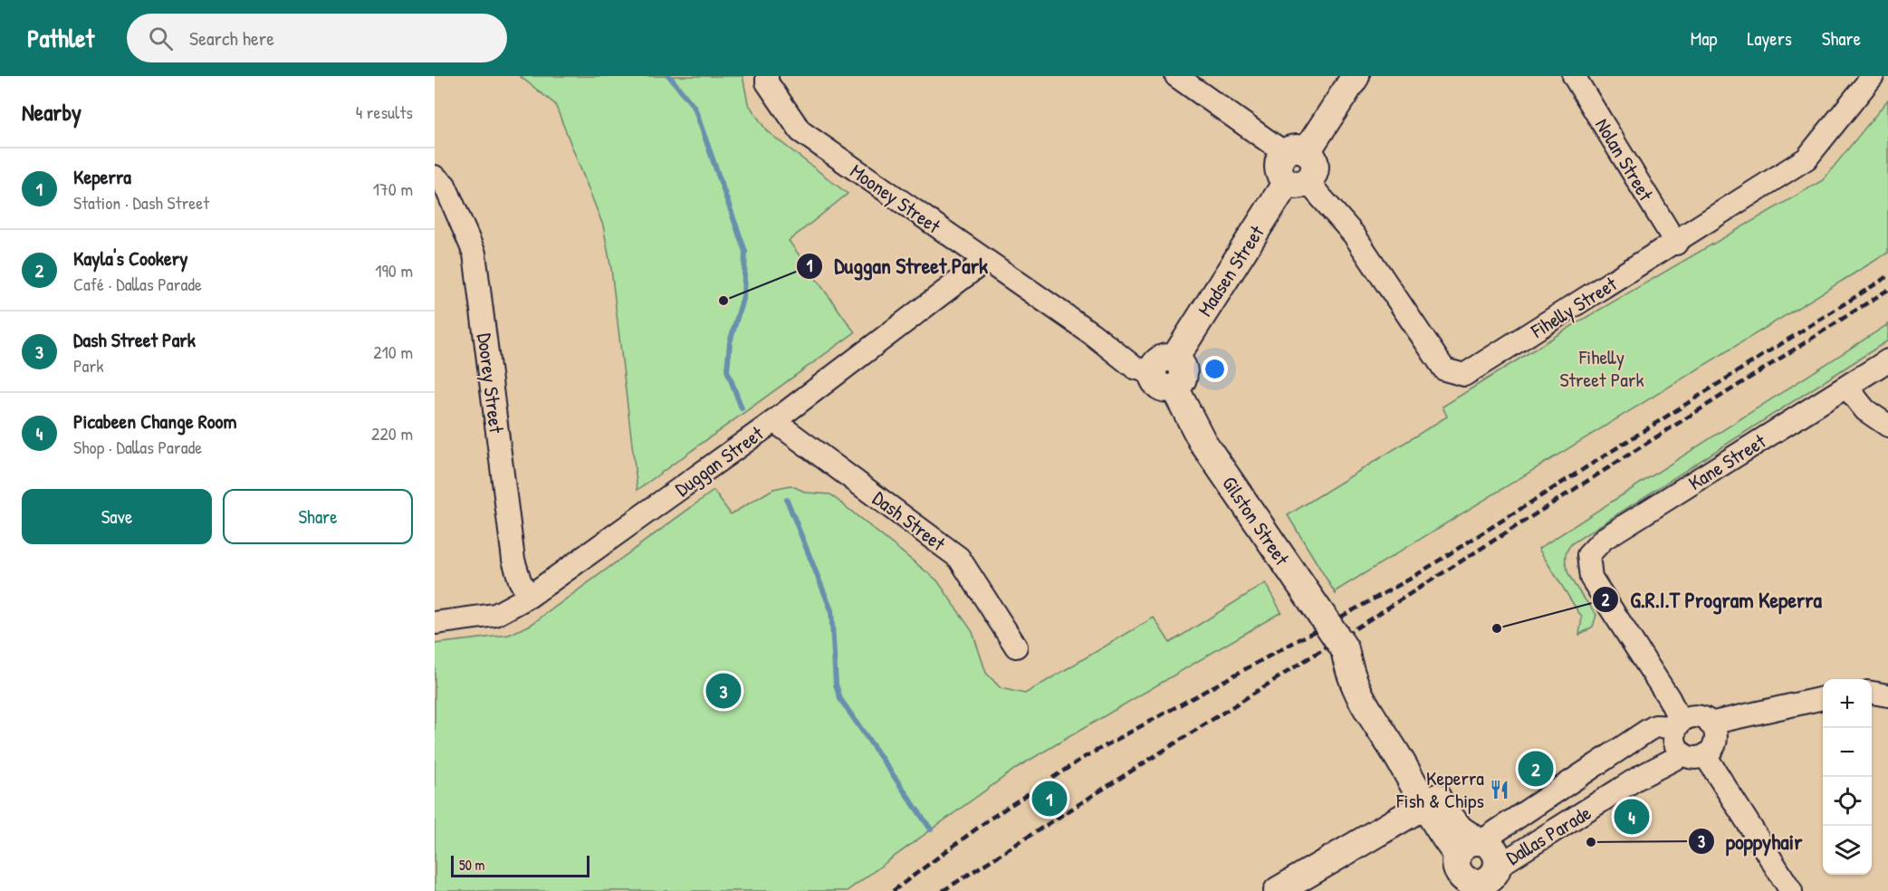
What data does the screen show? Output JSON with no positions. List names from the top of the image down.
{
  "streets": {
    "street": [
      "Nolan Street",
      "Mooney Street",
      "Madsen Street",
      "Fihelly Street",
      "Doorey Street",
      "Duggan Street",
      "Kane Street",
      "Dash Street",
      "Gilston Street",
      "Dallas Parade"
    ]
  },
  "crossings": [
    ["Nolan Street", "Fihelly Street"],
    ["Mooney Street", "Madsen Street"],
    ["Mooney Street", "Duggan Street"],
    ["Mooney Street", "Gilston Street"],
    ["Madsen Street", "Fihelly Street"],
    ["Madsen Street", "Gilston Street"],
    ["Doorey Street", "Duggan Street"],
    ["Duggan Street", "Dash Street"],
    ["Kane Street", "Dallas Parade"],
    ["Gilston Street", "Dallas Parade"]
  ],
  "parks": ["Fihelly Street Park"],
  "places": {
    "other": ["Duggan Street Park", "G.R.I.T Program Keperra", "poppyhair"],
    "restaurant": ["Keperra Fish & Chips"]
  },
  "scale_bar": "50 m",
  "page": {
    "header": "Pathlet",
    "search": "Search here",
    "nav": ["Map", "Layers", "Share"],
    "heading": ["Nearby", "4 results"],
    "list": [
      {
        "mark": "1",
        "name": "Keperra",
        "note": "Station · Dash Street",
        "value": "170 m"
      },
      {
        "mark": "2",
        "name": "Kayla's Cookery",
        "note": "Café · Dallas Parade",
        "value": "190 m"
      },
      {
        "mark": "3",
        "name": "Dash Street Park",
        "note": "Park",
        "value": "210 m"
      },
      {
        "mark": "4",
        "name": "Picabeen Change Room",
        "note": "Shop · Dallas Parade",
        "value": "220 m"
      }
    ],
    "buttons": ["Save", "Share"],
    "pins": [
      "3",
      "2",
      "1",
      "4"
    ],
    "map_buttons": ["+", "−"],
    "scale": "50 m"
  }
}
